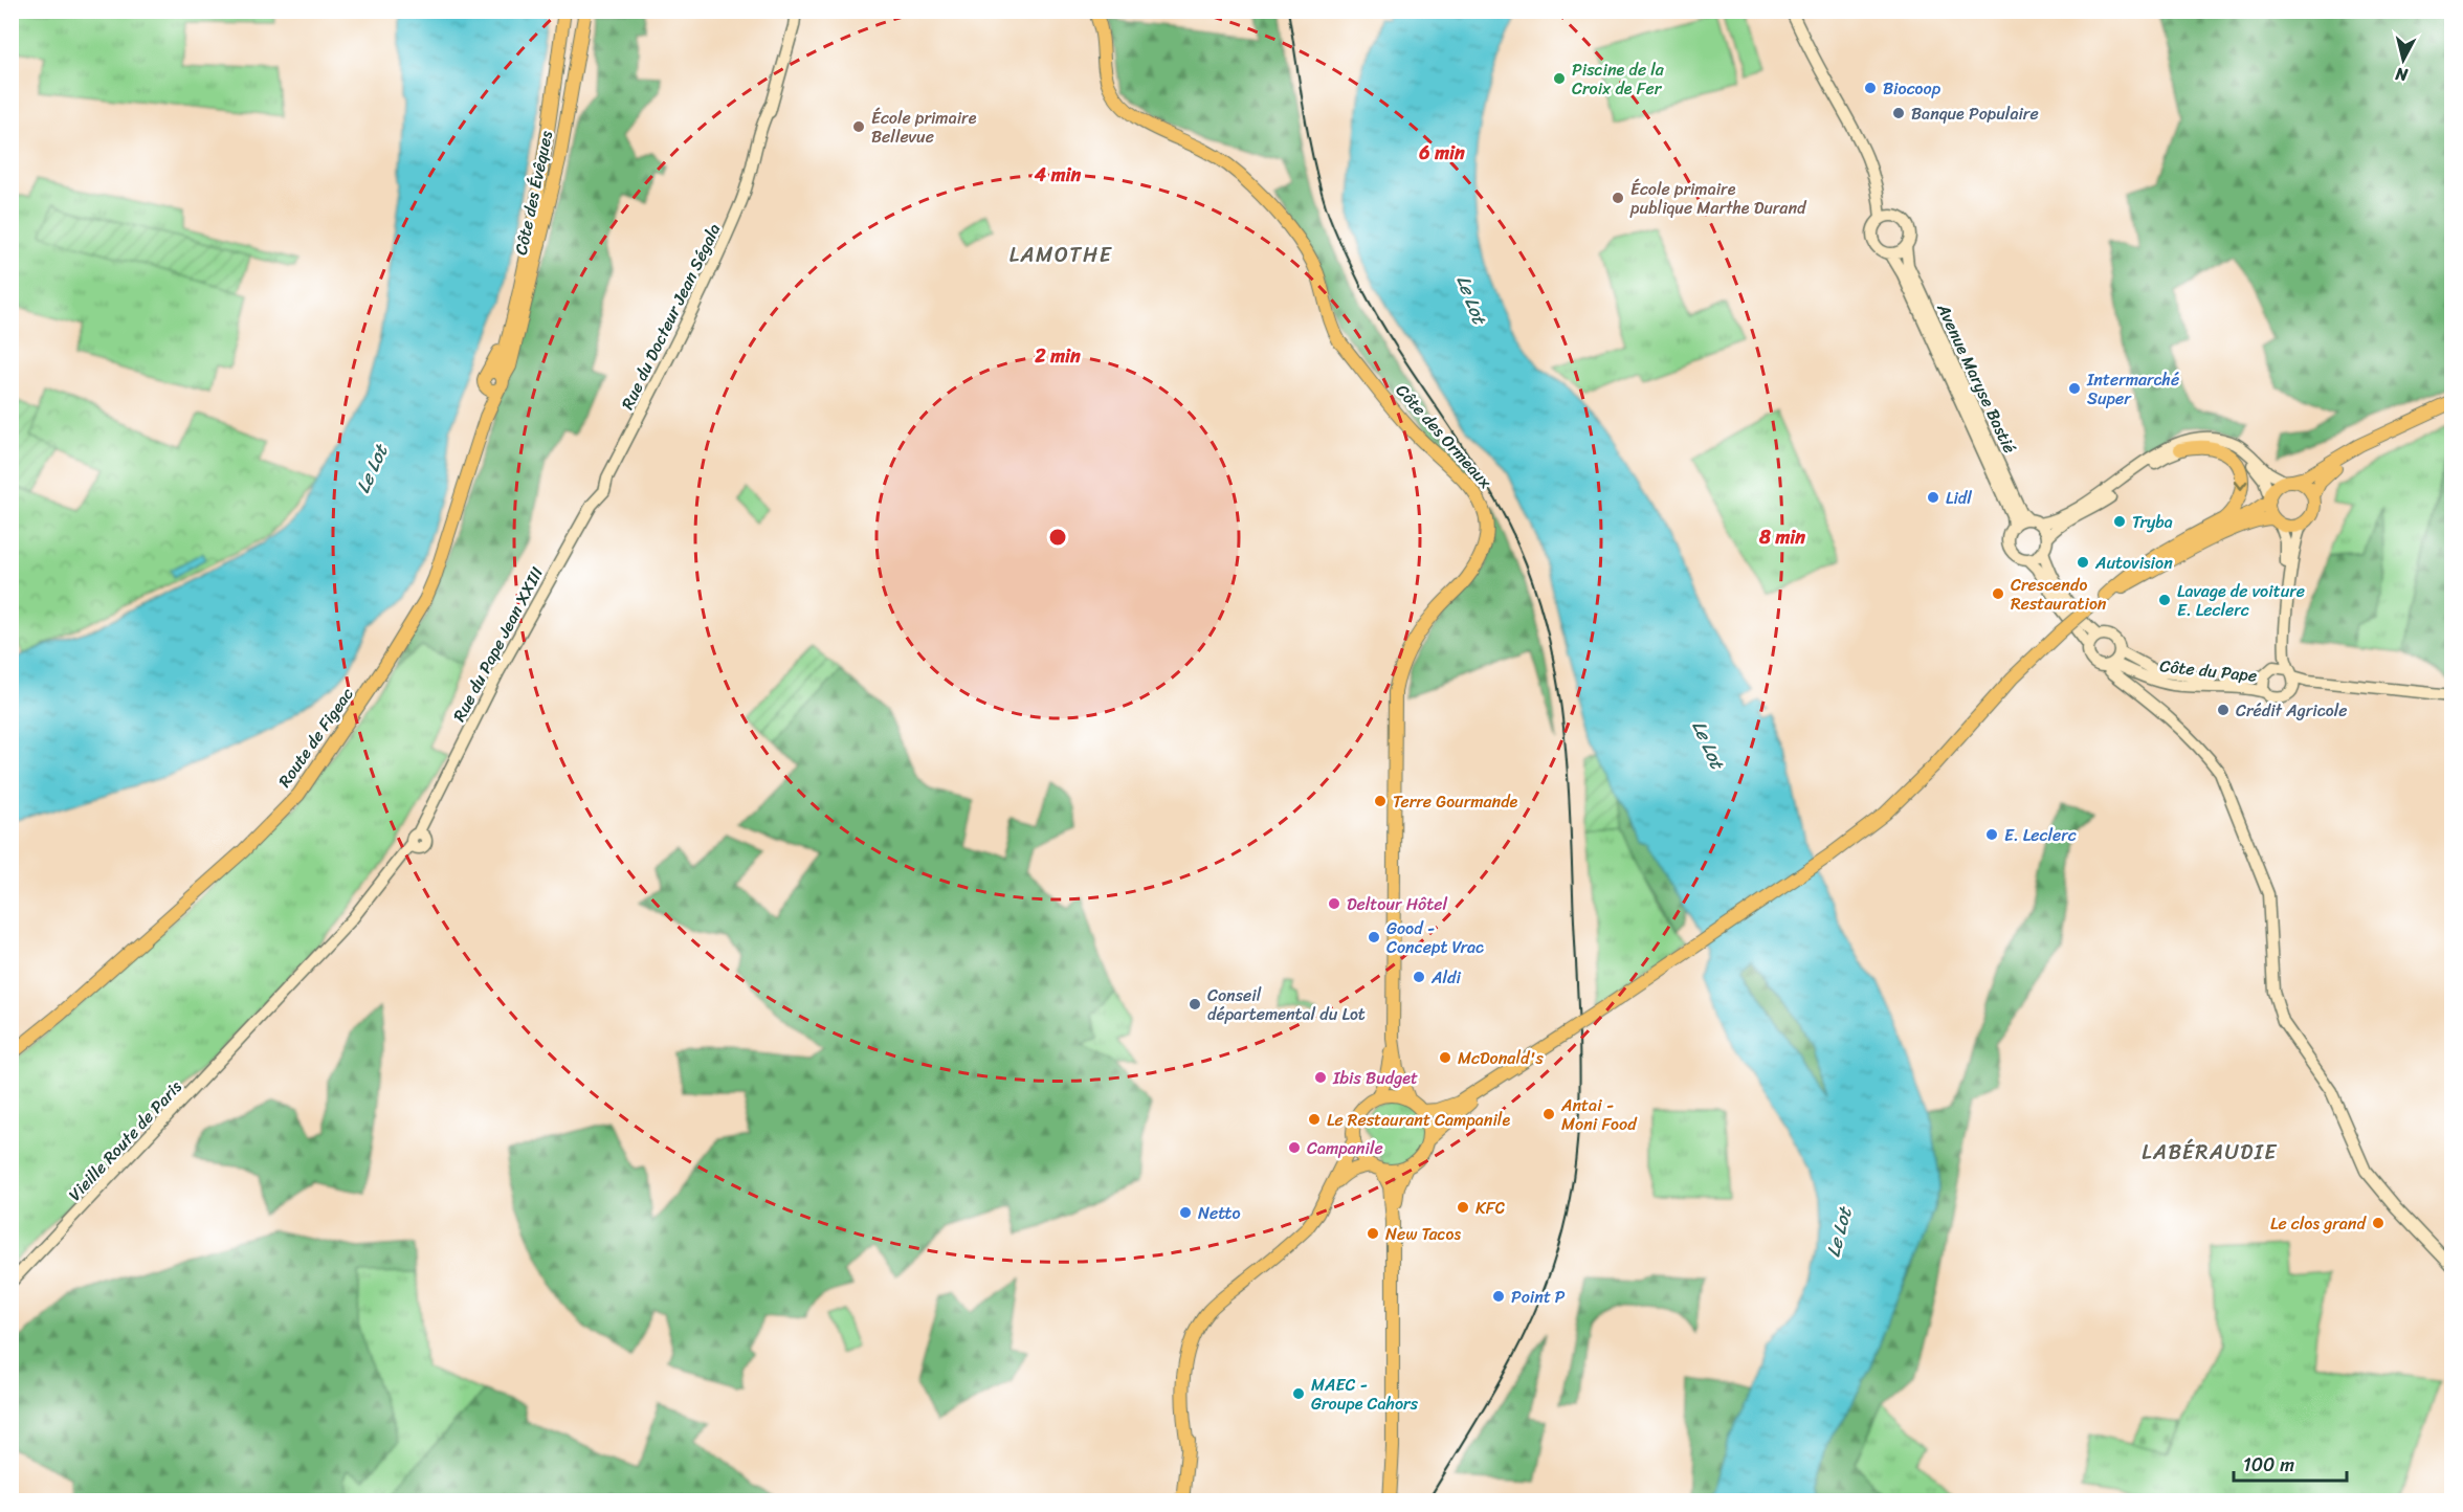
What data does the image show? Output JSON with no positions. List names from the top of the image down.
{
  "streets": {
    "main road": ["Côte des Évêques", "Côte des Ormeaux", "Route de Figeac"],
    "street": [
      "Rue du Docteur Jean Ségala",
      "Avenue Maryse Bastié",
      "Rue du Pape Jean XXIII",
      "Côte du Pape",
      "Vieille Route de Paris"
    ]
  },
  "crossings": [
    ["Côte des Évêques", "Route de Figeac"],
    ["Rue du Docteur Jean Ségala", "Rue du Pape Jean XXIII"],
    ["Rue du Pape Jean XXIII", "Vieille Route de Paris"]
  ],
  "districts": ["LAMOTHE", "LABÉRAUDIE"],
  "water": ["Le Lot"],
  "places": [
    "Piscine de la Croix de Fer",
    "Biocoop",
    "Banque Populaire",
    "École primaire Bellevue",
    "École primaire publique Marthe Durand",
    "Intermarché Super",
    "Lidl",
    "Tryba",
    "Autovision",
    "Crescendo Restauration",
    "Lavage de voiture E. Leclerc",
    "Crédit Agricole",
    "Terre Gourmande",
    "E. Leclerc",
    "Deltour Hôtel",
    "Good - Concept Vrac",
    "Aldi",
    "Conseil départemental du Lot",
    "McDonald's",
    "Ibis Budget",
    "Antai - Moni Food",
    "Le Restaurant Campanile",
    "Campanile",
    "KFC",
    "Netto",
    "Le clos grand",
    "New Tacos",
    "Point P",
    "MAEC - Groupe Cahors"
  ],
  "scale_bar": "100 m",
  "north": "bottom",
  "rings": [
    "6 min",
    "4 min",
    "2 min",
    "8 min"
  ]
}
